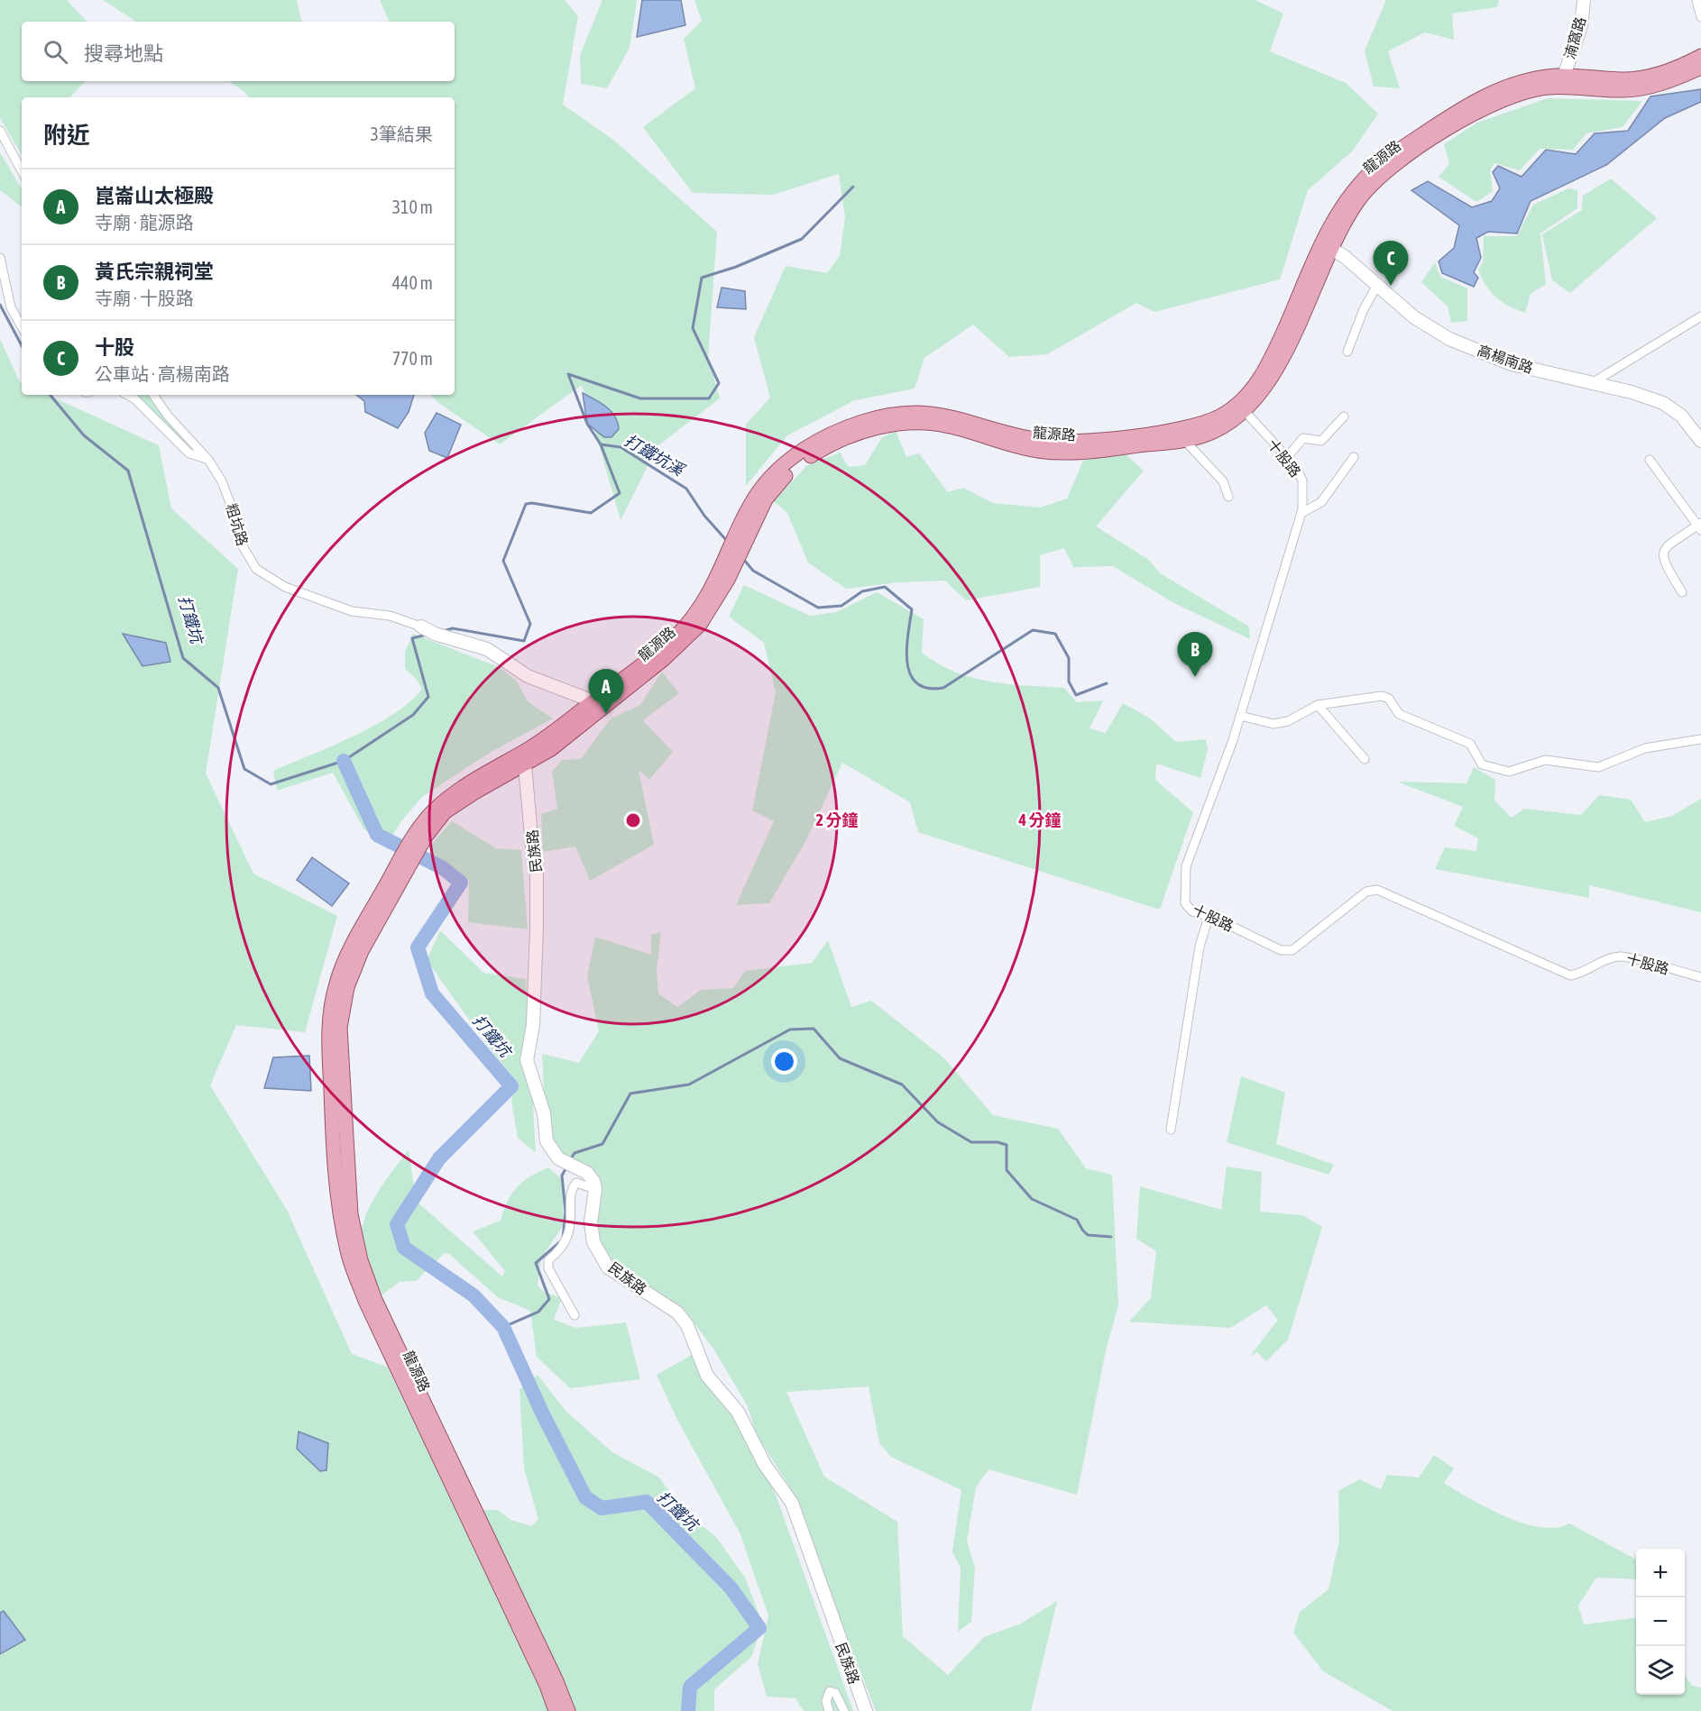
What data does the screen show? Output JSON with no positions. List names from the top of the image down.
{
  "streets": {
    "main road": ["龍源路"],
    "street": [
      "湳窩路",
      "高楊南路",
      "十股路",
      "粗坑路",
      "民族路"
    ]
  },
  "crossings": [
    ["龍源路", "十股路"]
  ],
  "water": ["打鐵坑溪", "打鐵坑"],
  "page": {
    "search": "搜尋地點",
    "heading": ["附近", "3筆結果"],
    "list": [
      {
        "mark": "A",
        "name": "崑崙山太極殿",
        "note": "寺廟 · 龍源路",
        "value": "310 m"
      },
      {
        "mark": "B",
        "name": "黃氏宗親祠堂",
        "note": "寺廟 · 十股路",
        "value": "440 m"
      },
      {
        "mark": "C",
        "name": "十股",
        "note": "公車站 · 高楊南路",
        "value": "770 m"
      }
    ],
    "pins": ["C", "B", "A"],
    "map_buttons": ["+", "−"]
  },
  "rings": ["2 分鐘", "4 分鐘"]
}
